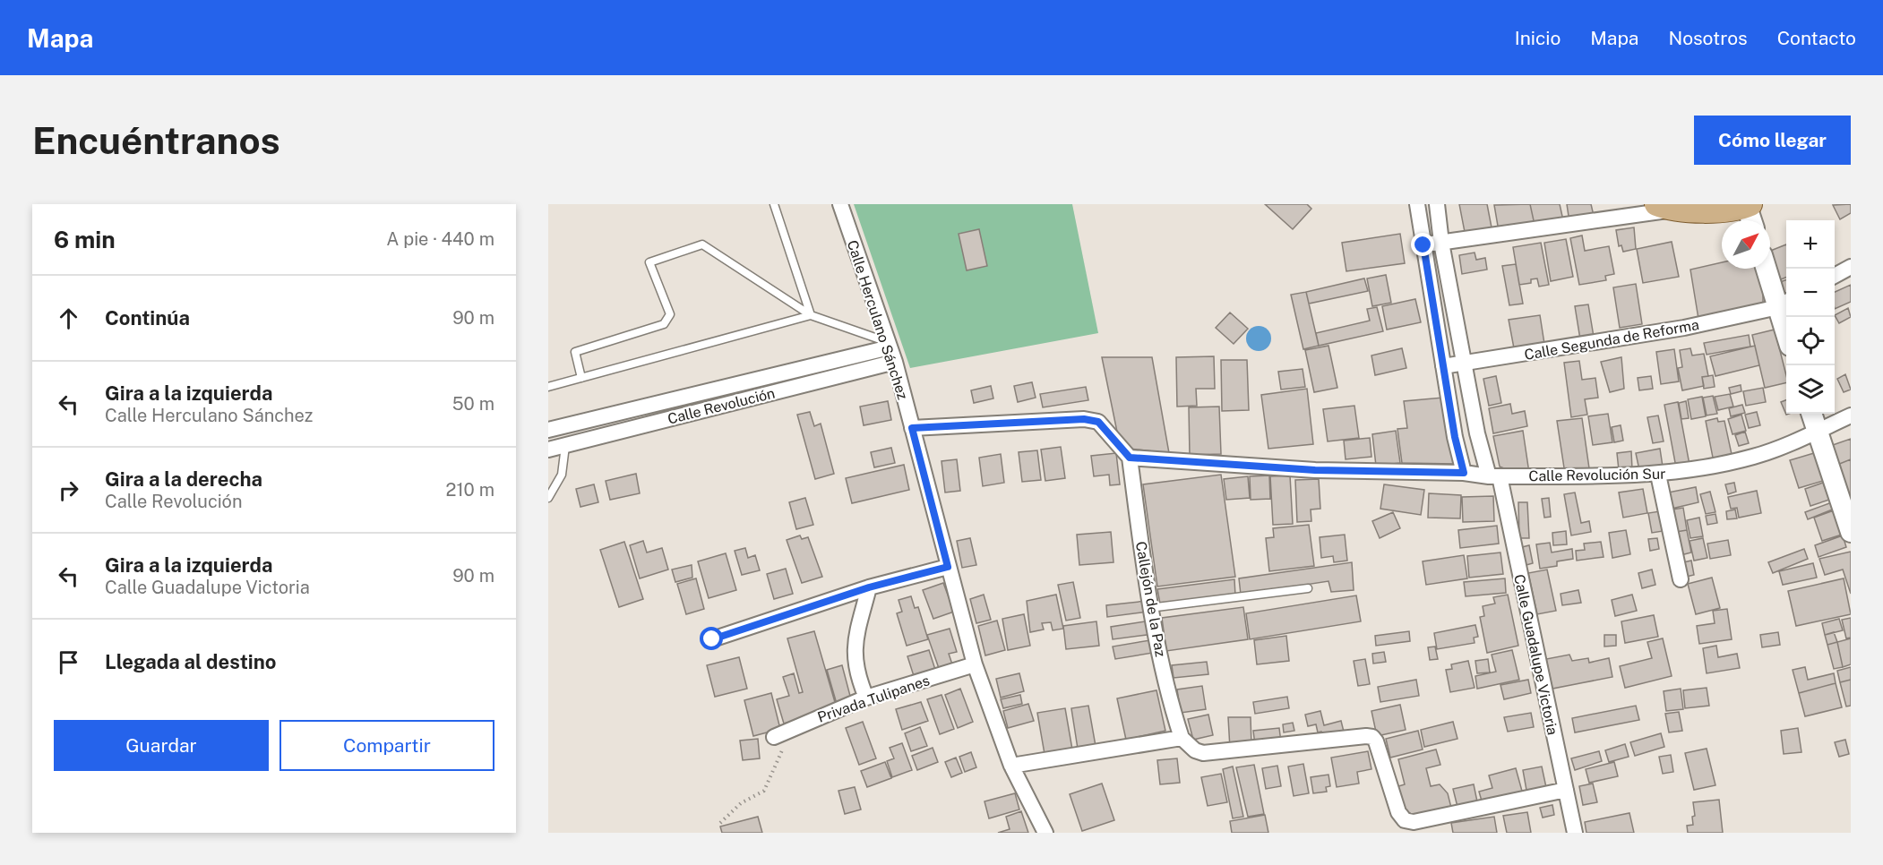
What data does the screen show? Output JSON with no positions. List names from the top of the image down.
{
  "streets": {
    "street": [
      "Calle Herculano Sánchez",
      "Calle Segunda de Reforma",
      "Calle Revolución",
      "Calle Revolución Sur",
      "Callejón de la Paz",
      "Calle Guadalupe Victoria",
      "Privada Tulipanes"
    ]
  },
  "crossings": [
    ["Calle Herculano Sánchez", "Calle Revolución"],
    ["Calle Herculano Sánchez", "Privada Tulipanes"],
    ["Calle Segunda de Reforma", "Calle Guadalupe Victoria"],
    ["Calle Revolución Sur", "Calle Guadalupe Victoria"]
  ],
  "north": "top right",
  "page": {
    "header": "Mapa",
    "nav": [
      "Inicio",
      "Mapa",
      "Nosotros",
      "Contacto"
    ],
    "buttons": [
      "Cómo llegar",
      ["Guardar", "Compartir"]
    ],
    "title": "Encuéntranos",
    "heading": ["6 min", "A pie · 440 m"],
    "map_buttons": ["+", "−"],
    "list": [
      ["Continúa", "90 m"],
      ["Gira a la izquierda", "Calle Herculano Sánchez", "50 m"],
      ["Gira a la derecha", "Calle Revolución", "210 m"],
      ["Gira a la izquierda", "Calle Guadalupe Victoria", "90 m"],
      "Llegada al destino"
    ]
  }
}
